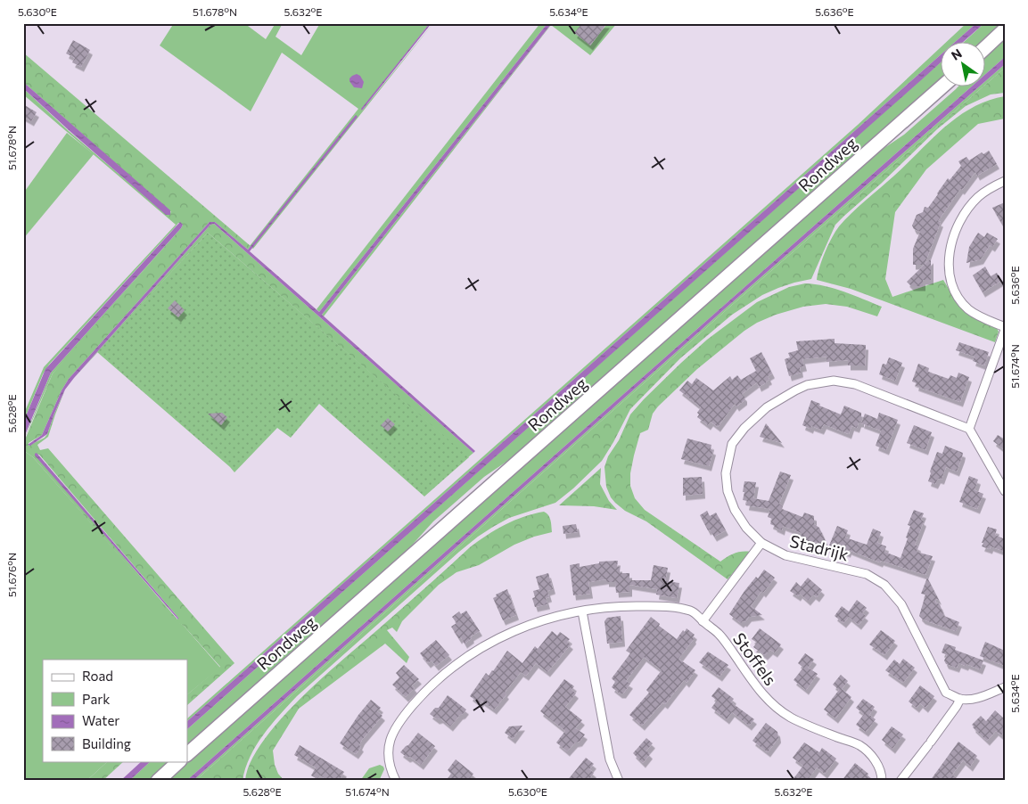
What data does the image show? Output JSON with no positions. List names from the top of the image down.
{
  "streets": {
    "main road": ["Rondweg"],
    "street": ["Stadrijk", "Stoffels"]
  },
  "legend": [
    "Road",
    "Park",
    "Water",
    "Building"
  ],
  "north": "top left",
  "coordinates": [
    "5.630°E",
    "51.678°N",
    "5.632°E",
    "5.634°E",
    "5.636°E",
    "51.674°N",
    "5.628°E",
    "51.676°N"
  ]
}
